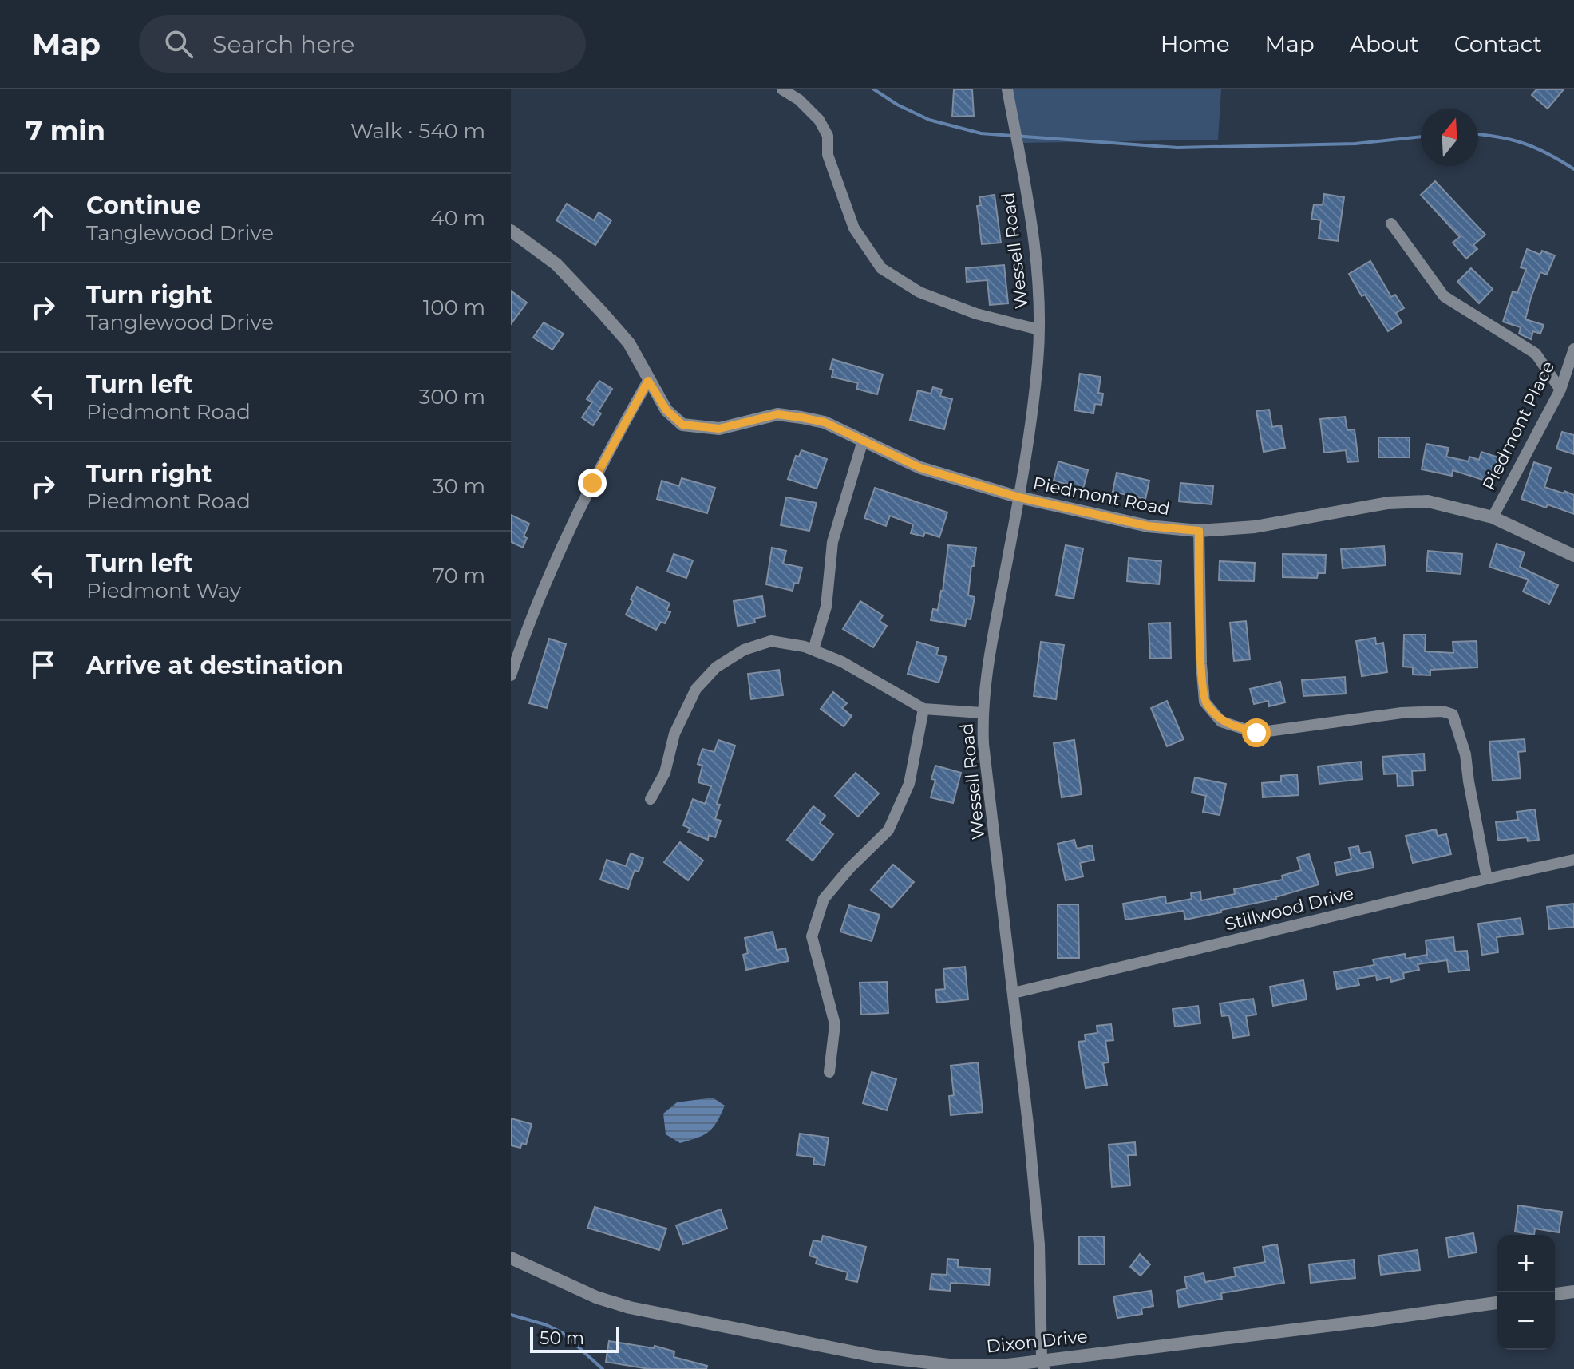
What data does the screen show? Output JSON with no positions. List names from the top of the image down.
{
  "streets": {
    "street": [
      "Wessell Road",
      "Piedmont Place",
      "Piedmont Road",
      "Stillwood Drive",
      "Dixon Drive"
    ]
  },
  "crossings": [
    ["Wessell Road", "Piedmont Road"],
    ["Wessell Road", "Stillwood Drive"],
    ["Wessell Road", "Dixon Drive"],
    ["Piedmont Place", "Piedmont Road"]
  ],
  "scale_bar": "50 m",
  "north": "top",
  "page": {
    "header": "Map",
    "search": "Search here",
    "nav": [
      "Home",
      "Map",
      "About",
      "Contact"
    ],
    "heading": ["7 min", "Walk · 540 m"],
    "list": [
      ["Continue", "Tanglewood Drive", "40 m"],
      ["Turn right", "Tanglewood Drive", "100 m"],
      ["Turn left", "Piedmont Road", "300 m"],
      ["Turn right", "Piedmont Road", "30 m"],
      ["Turn left", "Piedmont Way", "70 m"],
      "Arrive at destination"
    ],
    "map_buttons": ["+", "−"],
    "scale": "50 m"
  }
}
